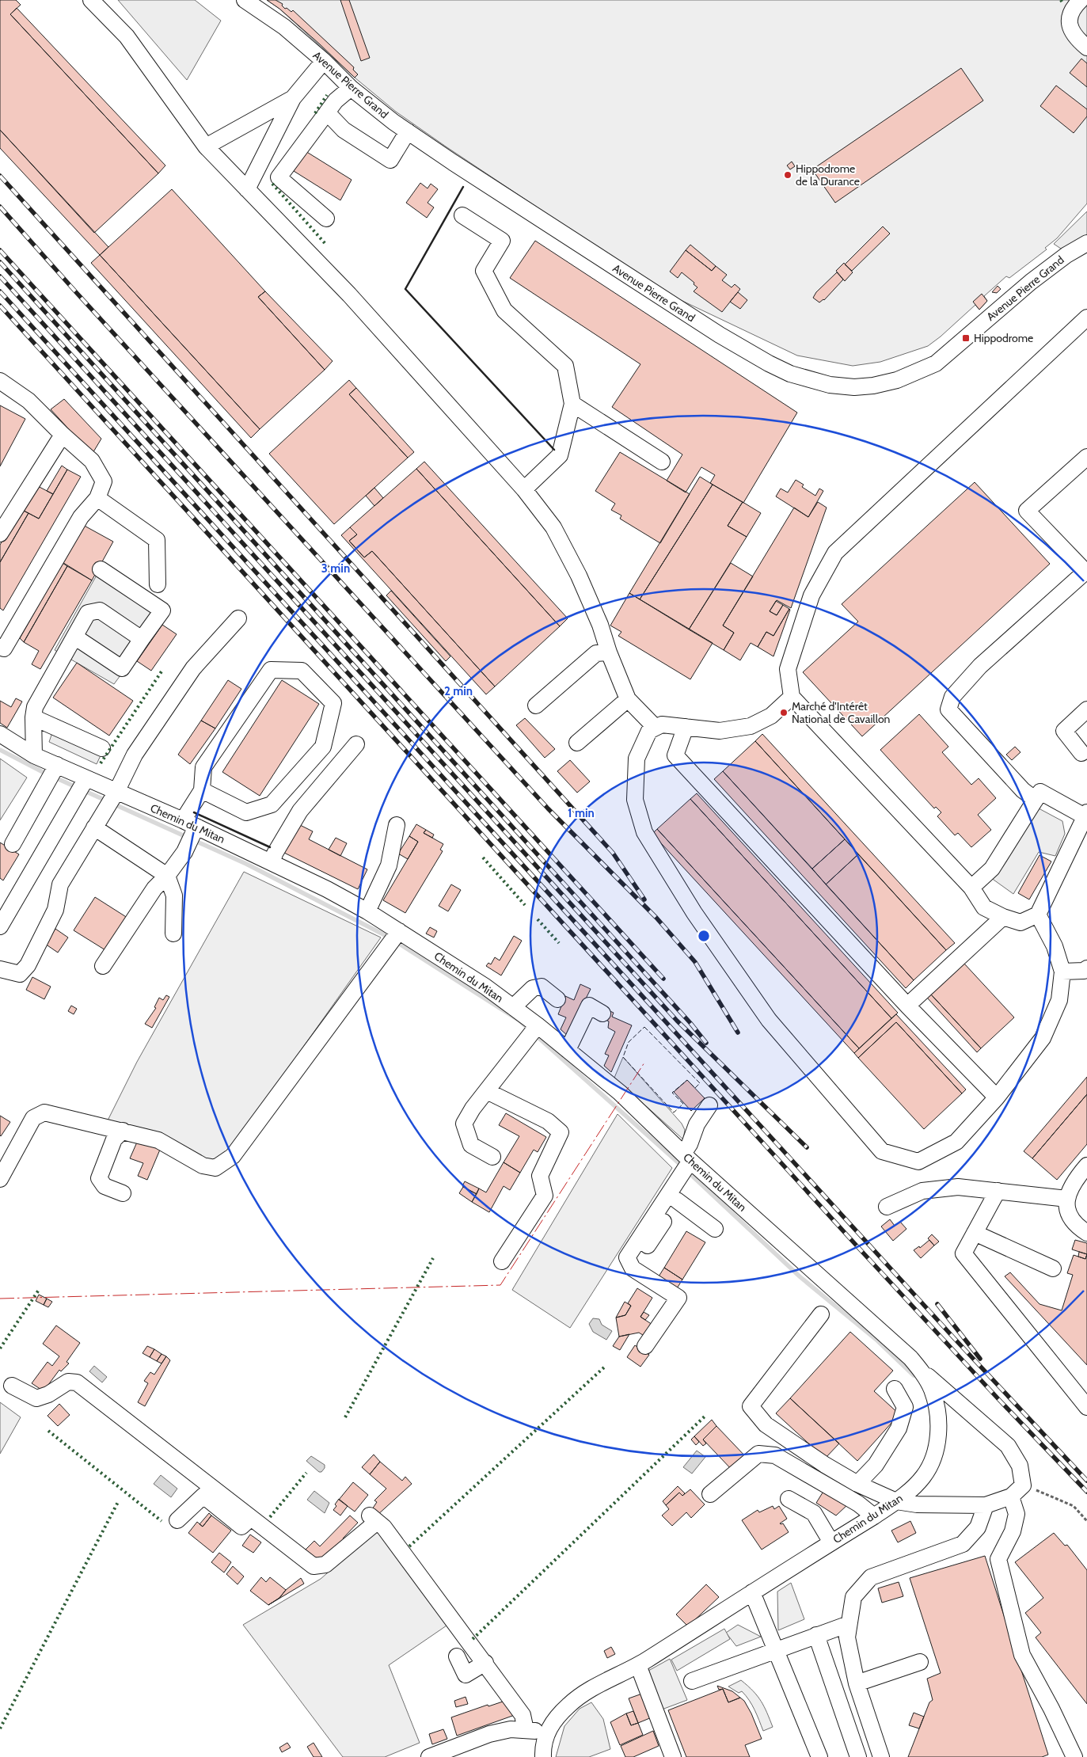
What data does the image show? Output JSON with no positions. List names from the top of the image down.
{
  "streets": {
    "street": ["Avenue Pierre Grand", "Chemin du Mitan"]
  },
  "places": {
    "other": ["Hippodrome de la Durance", "Marché d'Intérêt National de Cavaillon"],
    "transit": ["Hippodrome"]
  },
  "rings": ["3 min", "2 min", "1 min"]
}
